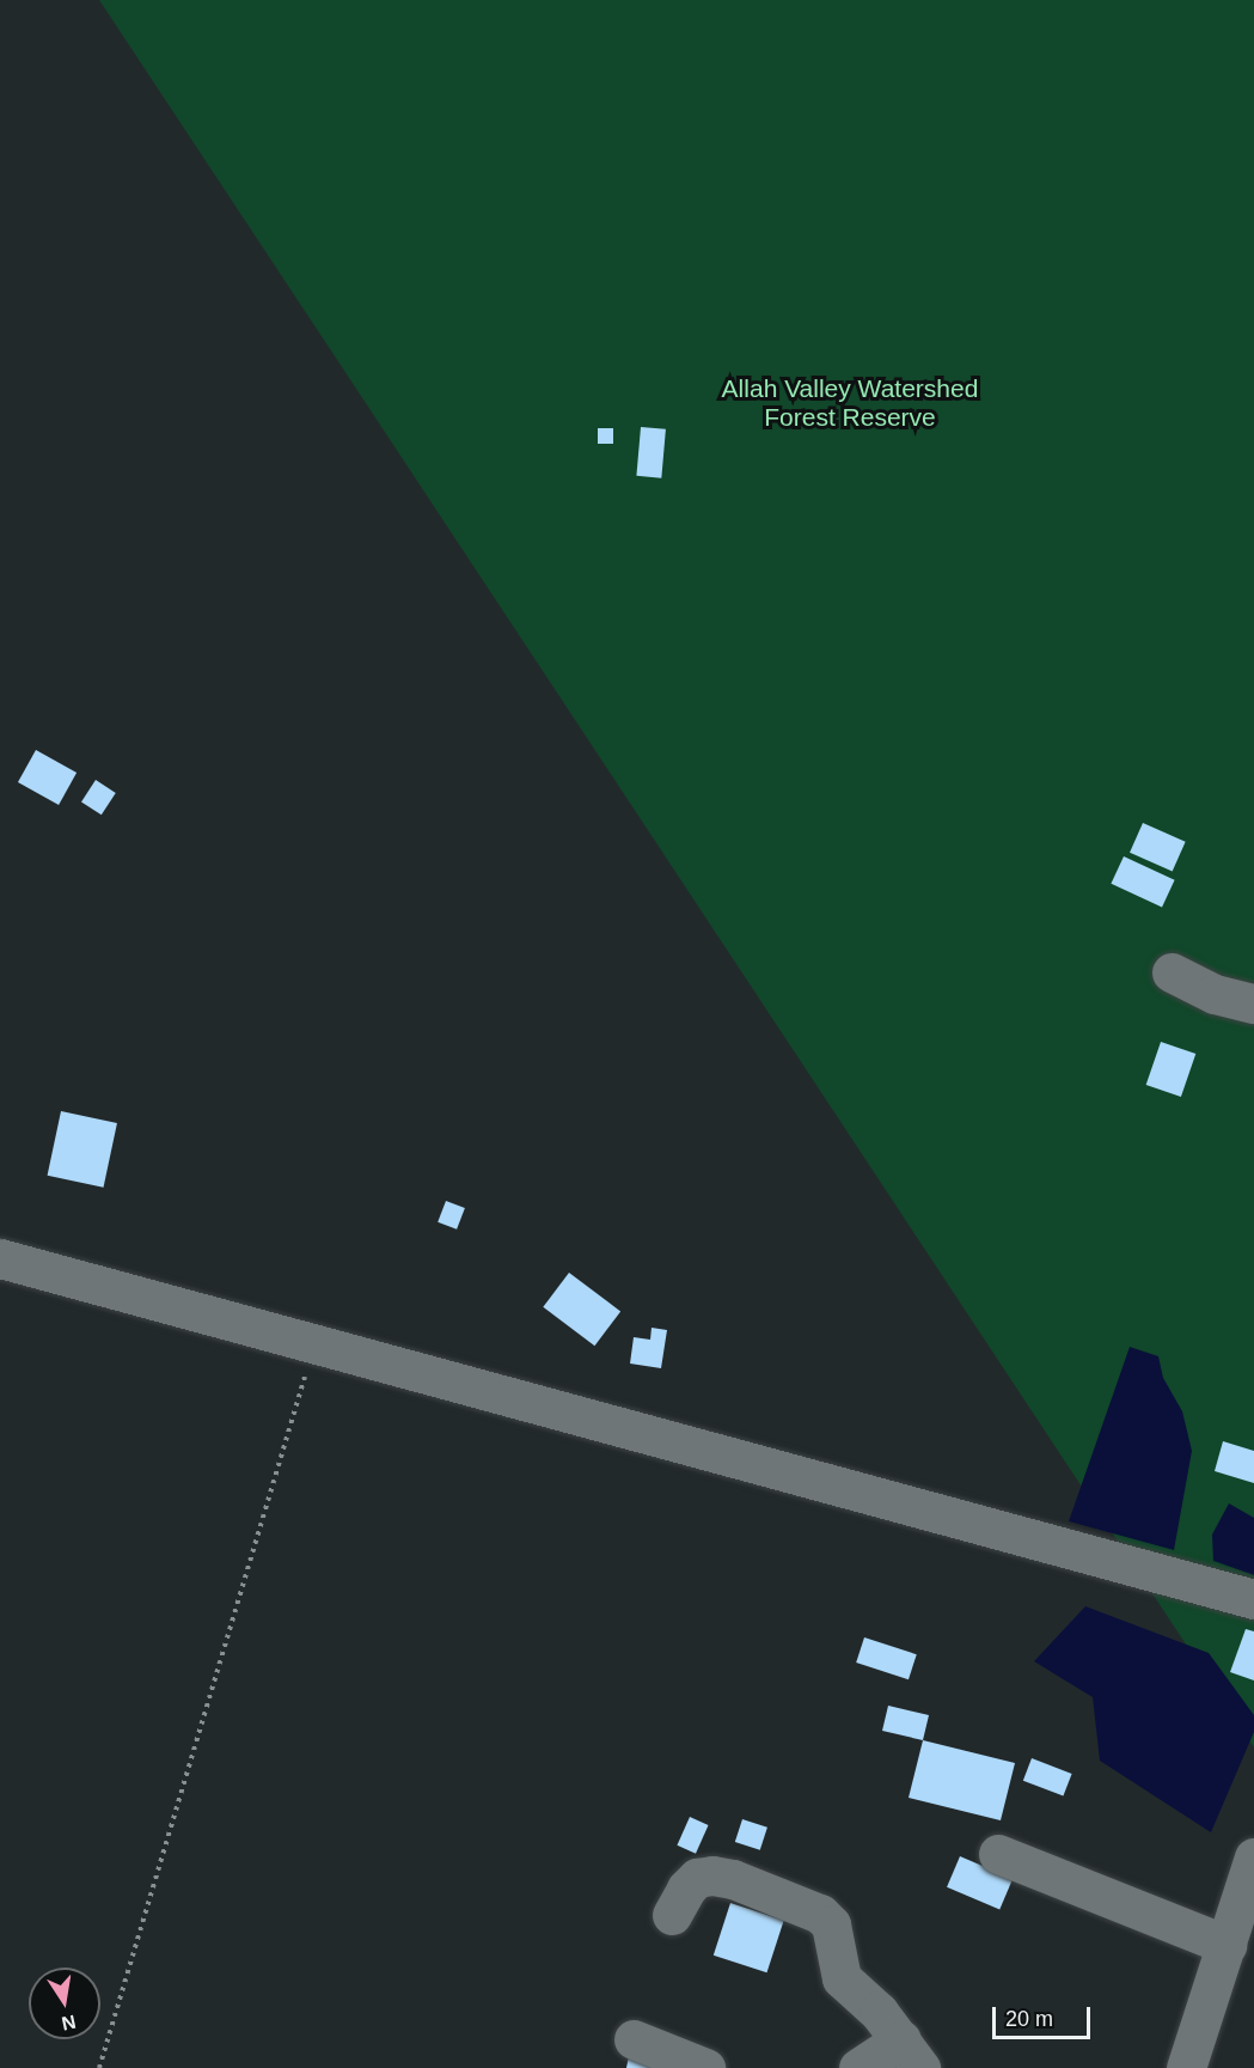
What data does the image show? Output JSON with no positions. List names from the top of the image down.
{
  "parks": ["Allah Valley Watershed Forest Reserve"],
  "scale_bar": "20 m",
  "north": "bottom"
}
